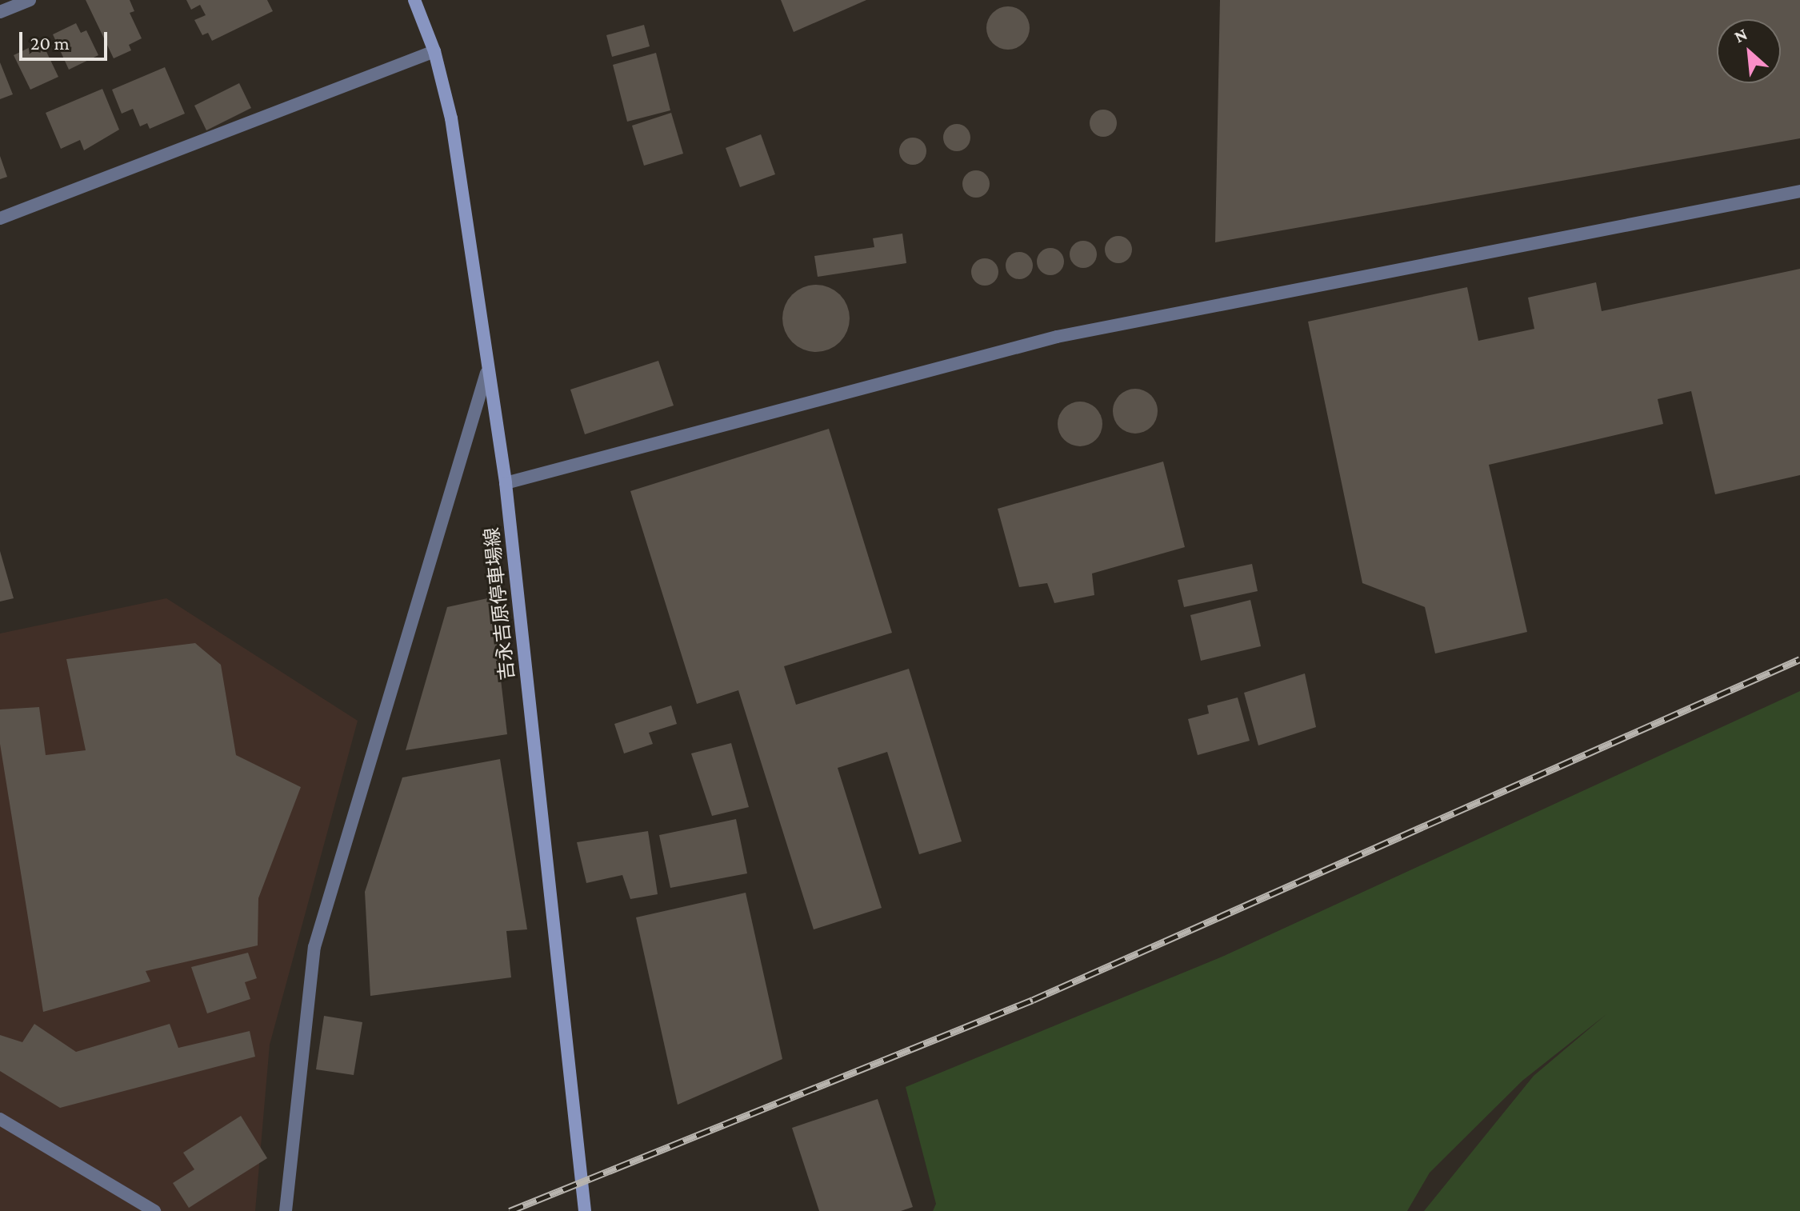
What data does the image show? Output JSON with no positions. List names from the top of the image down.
{
  "streets": {
    "main road": ["吉永吉原停車場線"]
  },
  "scale_bar": "20 m",
  "north": "top left"
}
